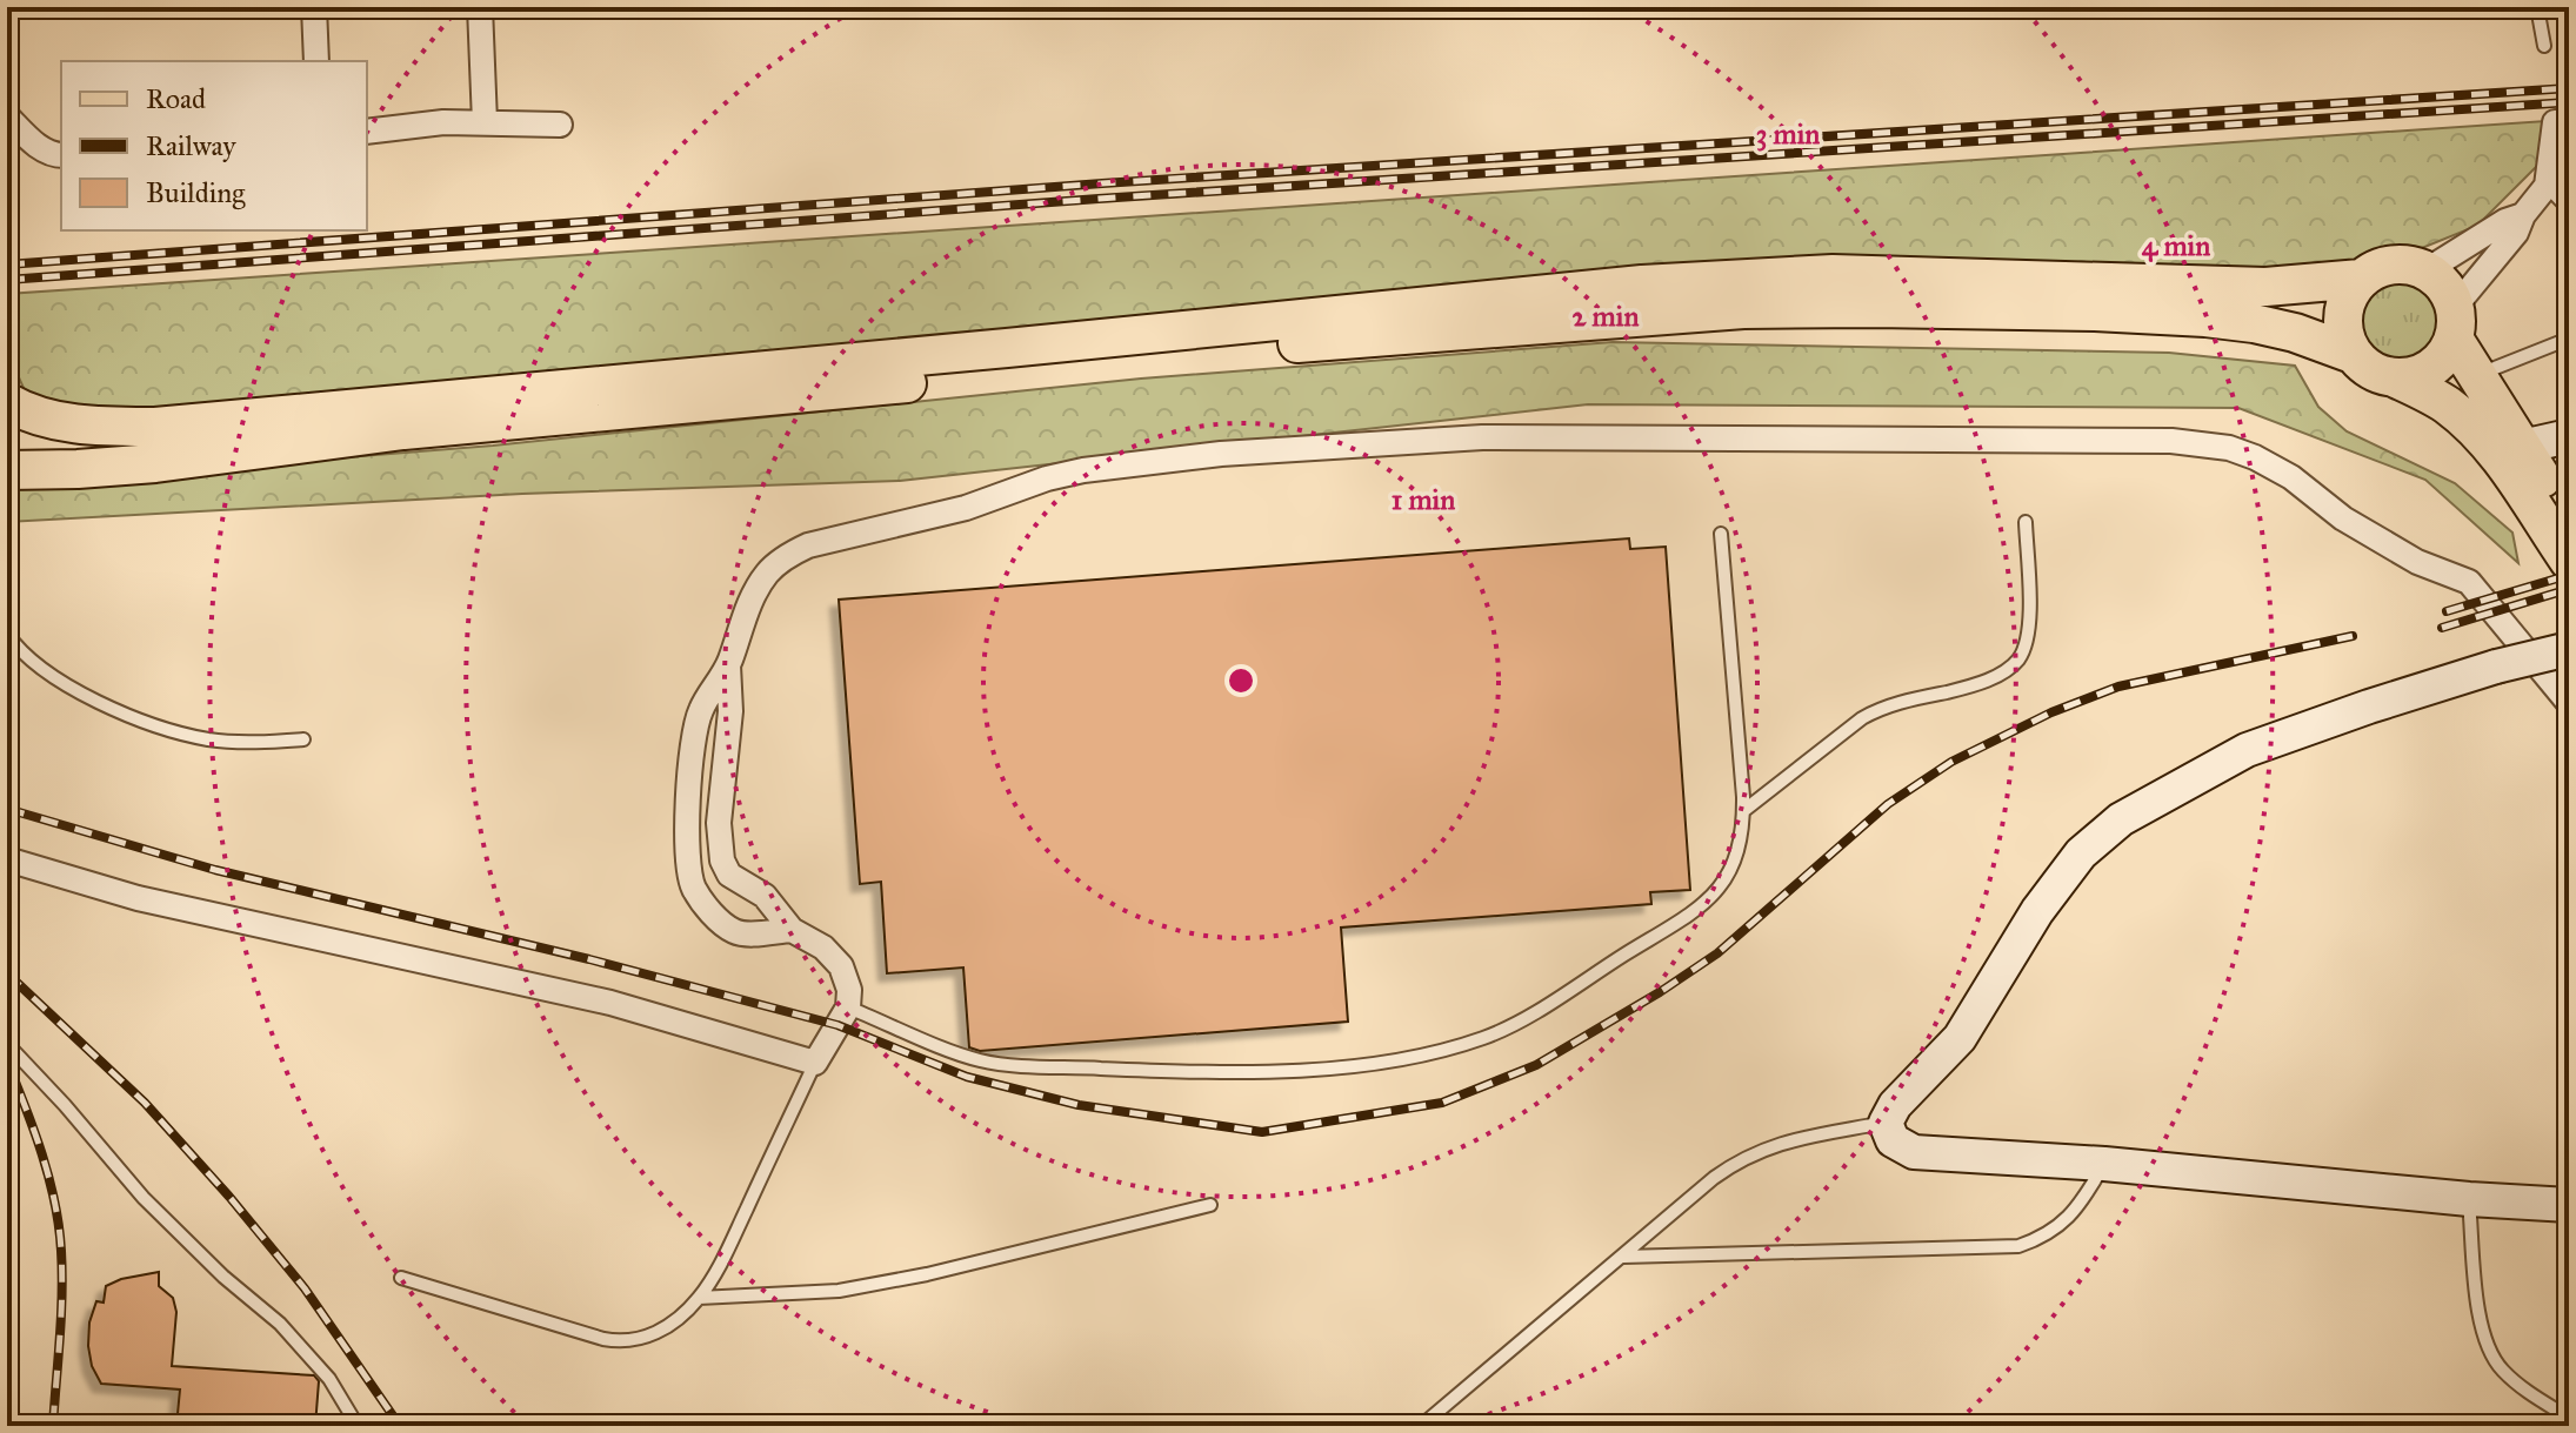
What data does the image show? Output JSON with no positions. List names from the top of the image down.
{
  "legend": ["Road", "Railway", "Building"],
  "rings": [
    "3 min",
    "4 min",
    "2 min",
    "1 min"
  ]
}
